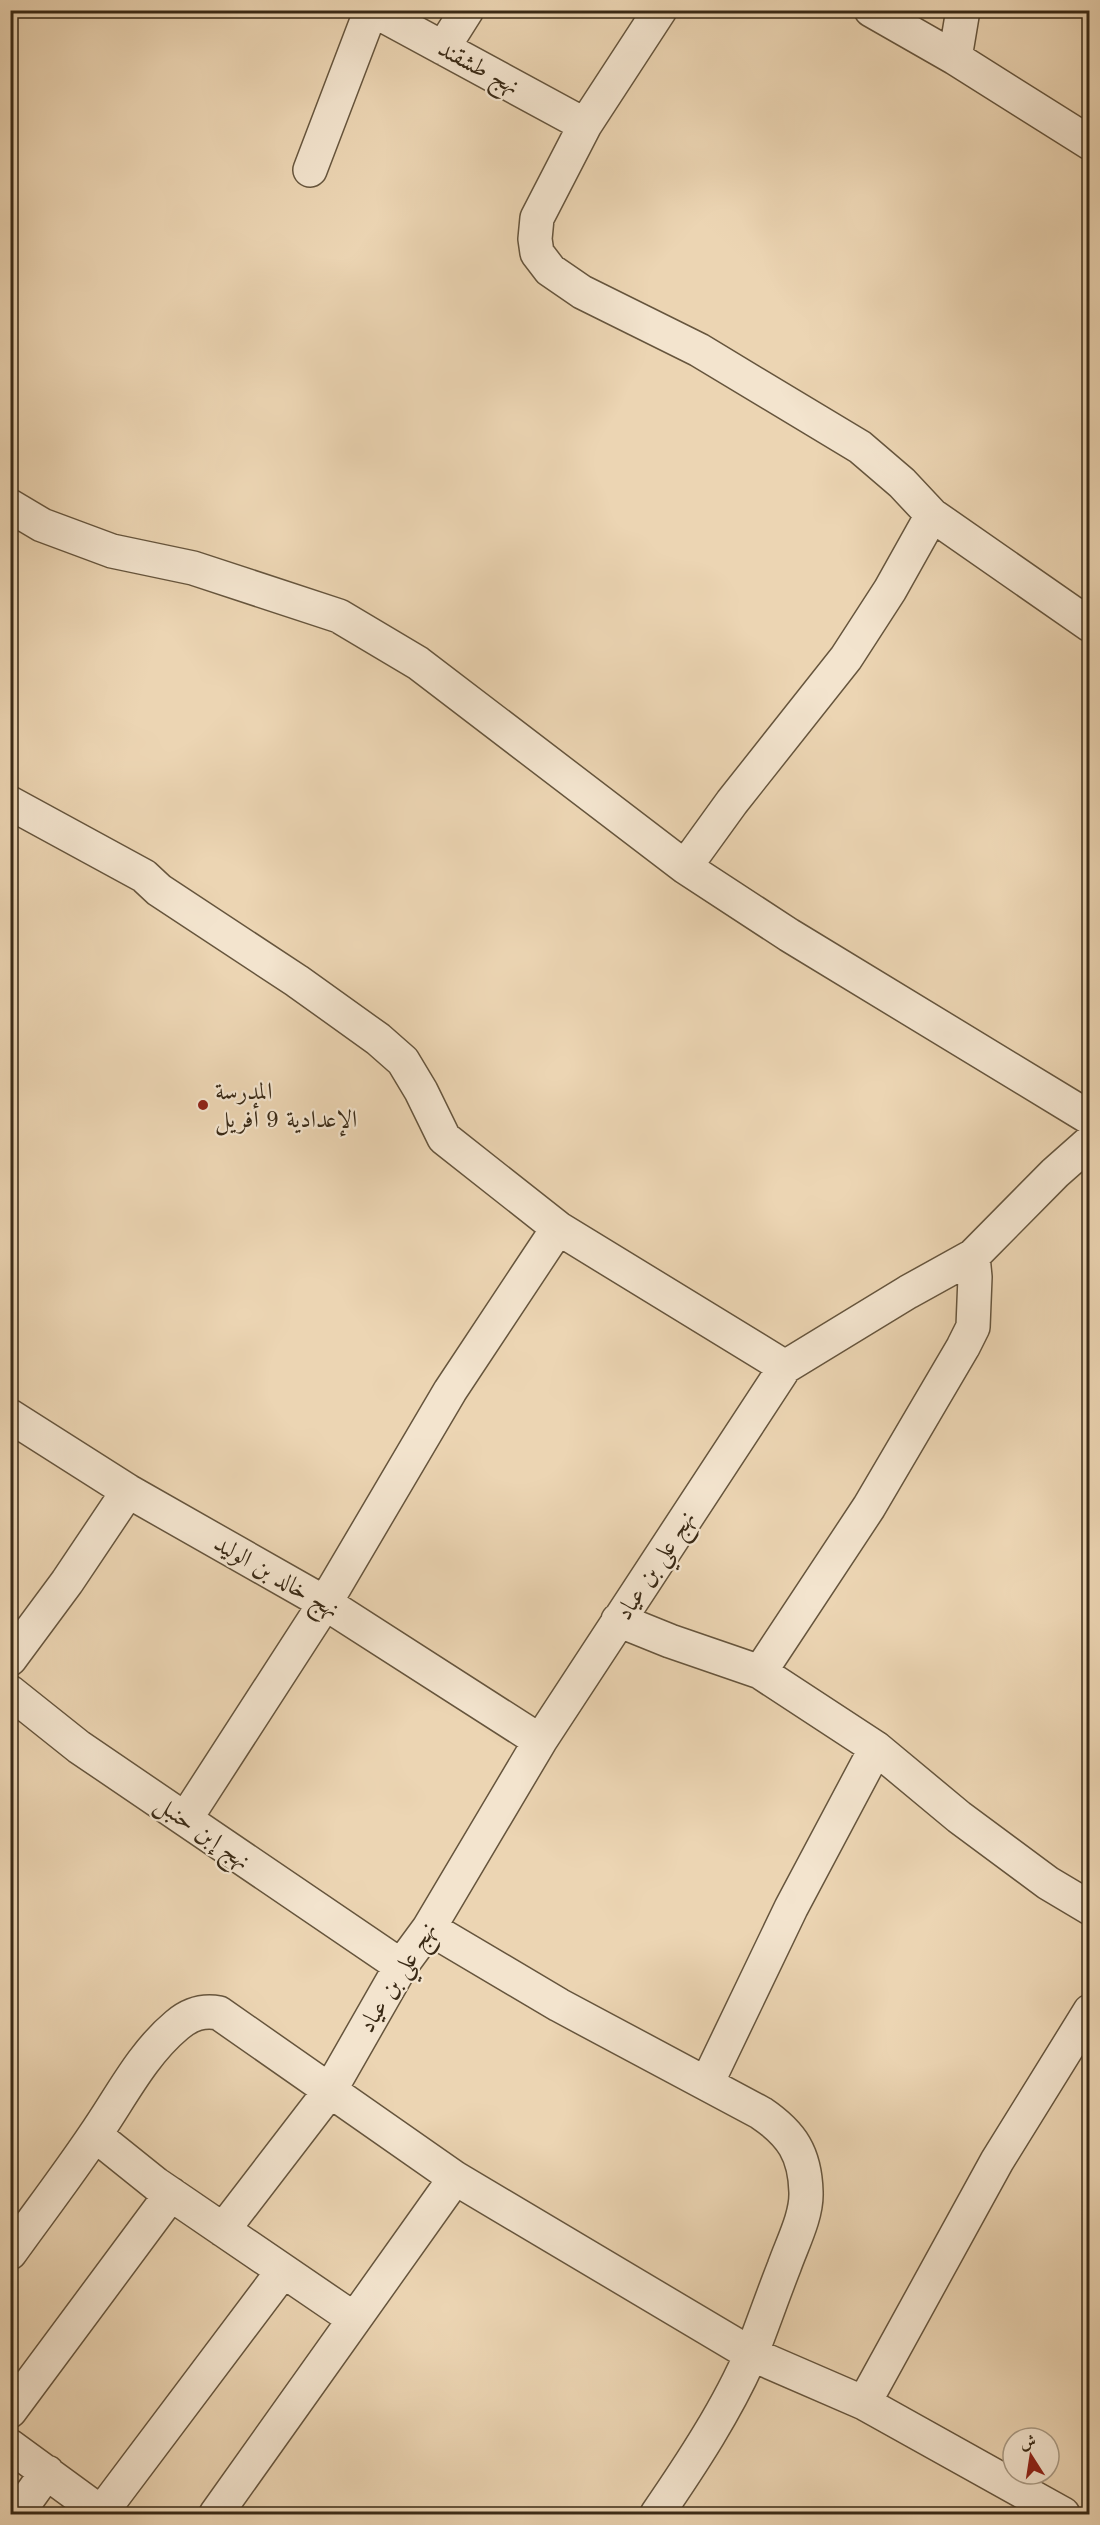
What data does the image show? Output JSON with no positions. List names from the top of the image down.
{
  "streets": {
    "street": [
      "نهج طشقند",
      "نهج علي بن عياد",
      "نهج خالد بن الوليد",
      "نهج إبن حنبل"
    ]
  },
  "crossings": [
    ["نهج علي بن عياد", "نهج خالد بن الوليد"],
    ["نهج علي بن عياد", "نهج إبن حنبل"]
  ],
  "places": ["المدرسة الإعدادية 9 أفريل"],
  "north": "top"
}
